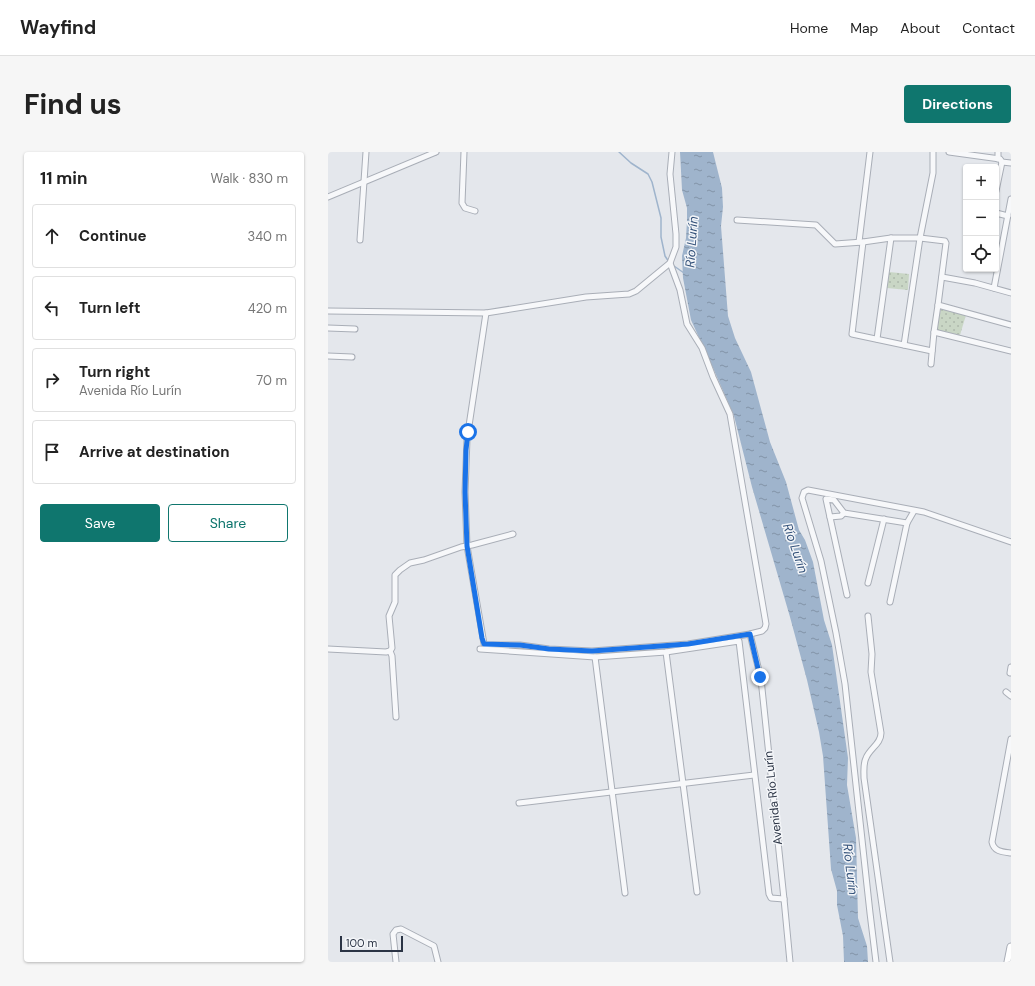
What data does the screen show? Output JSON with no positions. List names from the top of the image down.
{
  "streets": {
    "street": ["Avenida Río Lurín"]
  },
  "water": ["Río Lurín"],
  "scale_bar": "100 m",
  "page": {
    "header": "Wayfind",
    "nav": [
      "Home",
      "Map",
      "About",
      "Contact"
    ],
    "buttons": [
      "Directions",
      ["Save", "Share"]
    ],
    "title": "Find us",
    "heading": ["11 min", "Walk · 830 m"],
    "map_buttons": ["+", "−"],
    "list": [
      ["Continue", "340 m"],
      ["Turn left", "420 m"],
      ["Turn right", "Avenida Río Lurín", "70 m"],
      "Arrive at destination"
    ],
    "scale": "100 m"
  }
}
